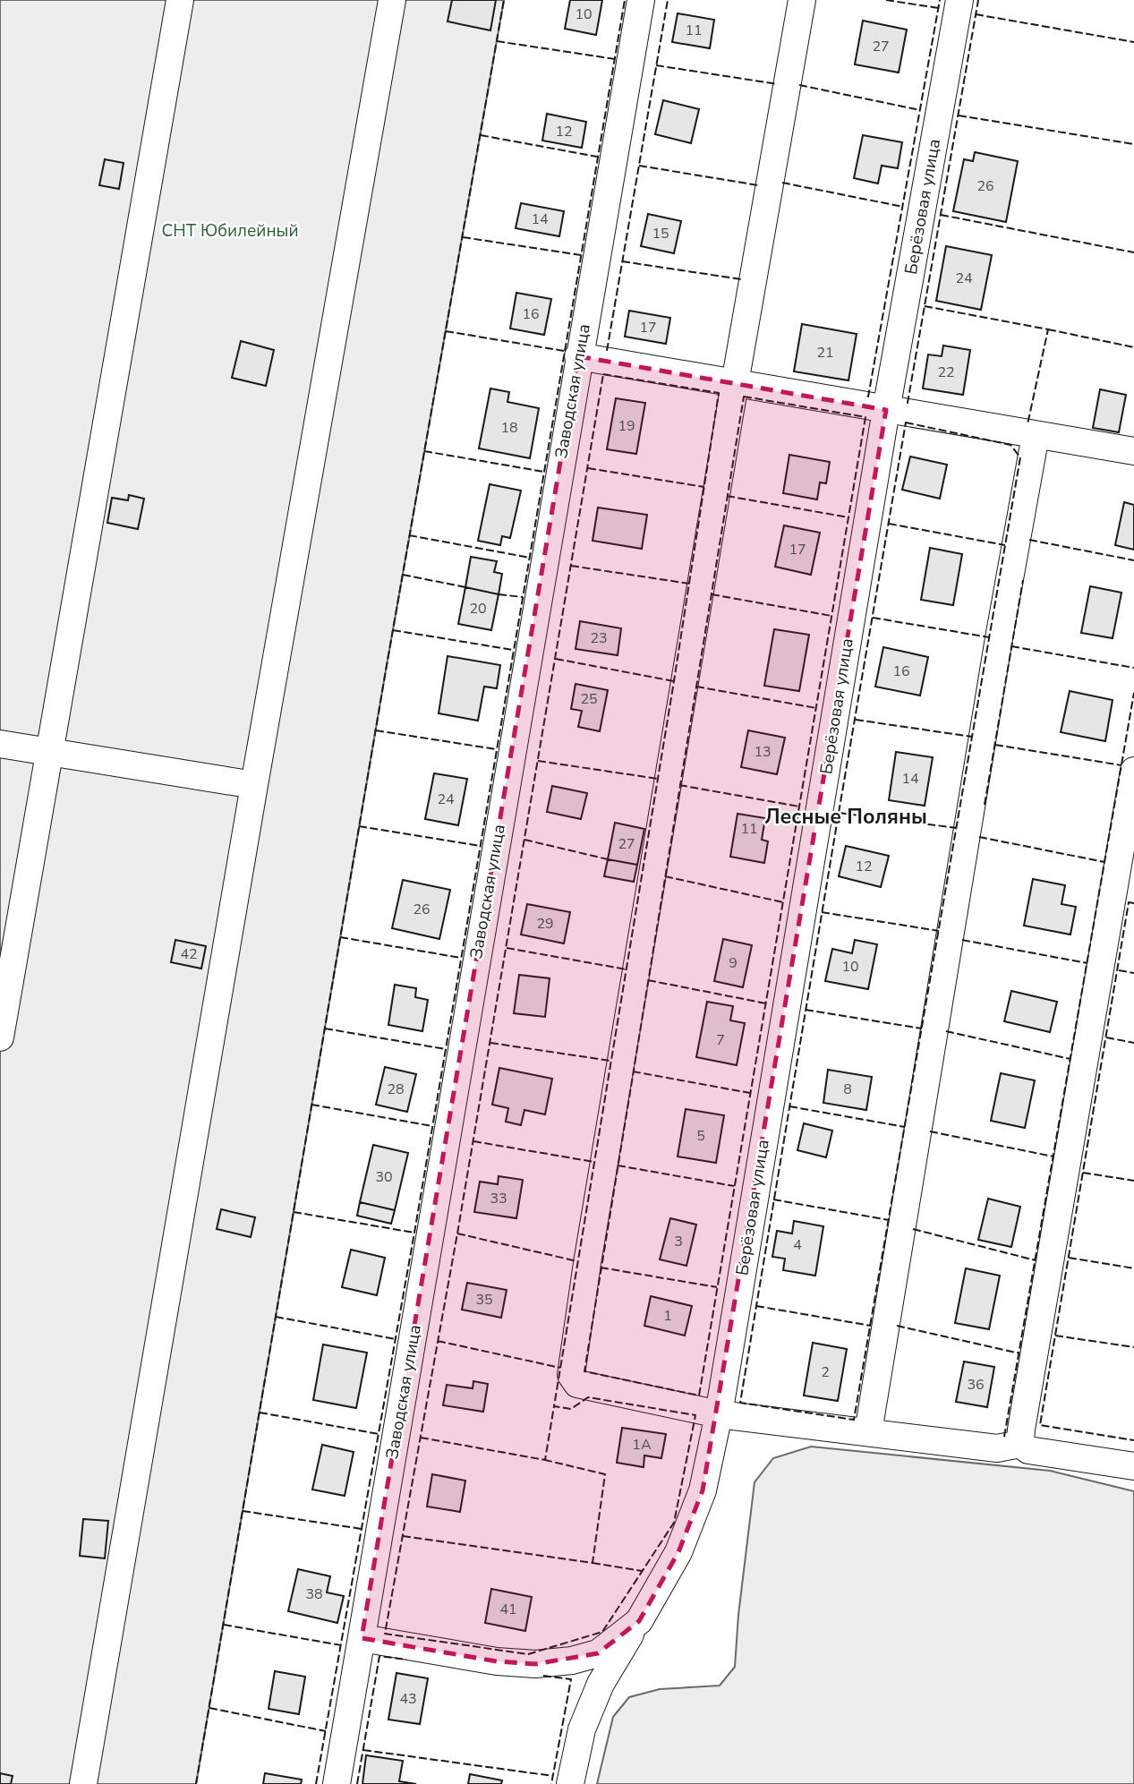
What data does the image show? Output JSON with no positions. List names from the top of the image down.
{
  "streets": {
    "street": ["Берёзовая улица", "Заводская улица"]
  },
  "districts": ["Лесные Поляны"],
  "parks": ["СНТ Юбилейный"],
  "house_numbers": [
    "10",
    "11",
    "27",
    "12",
    "26",
    "14",
    "15",
    "24",
    "16",
    "17",
    "21",
    "22",
    "19",
    "18",
    "17",
    "20",
    "23",
    "16",
    "25",
    "13",
    "14",
    "24",
    "11",
    "27",
    "12",
    "26",
    "29",
    "42",
    "9",
    "10",
    "7",
    "28",
    "8",
    "5",
    "30",
    "33",
    "3",
    "4",
    "35",
    "1",
    "2",
    "36",
    "1А",
    "38",
    "41",
    "43"
  ]
}
